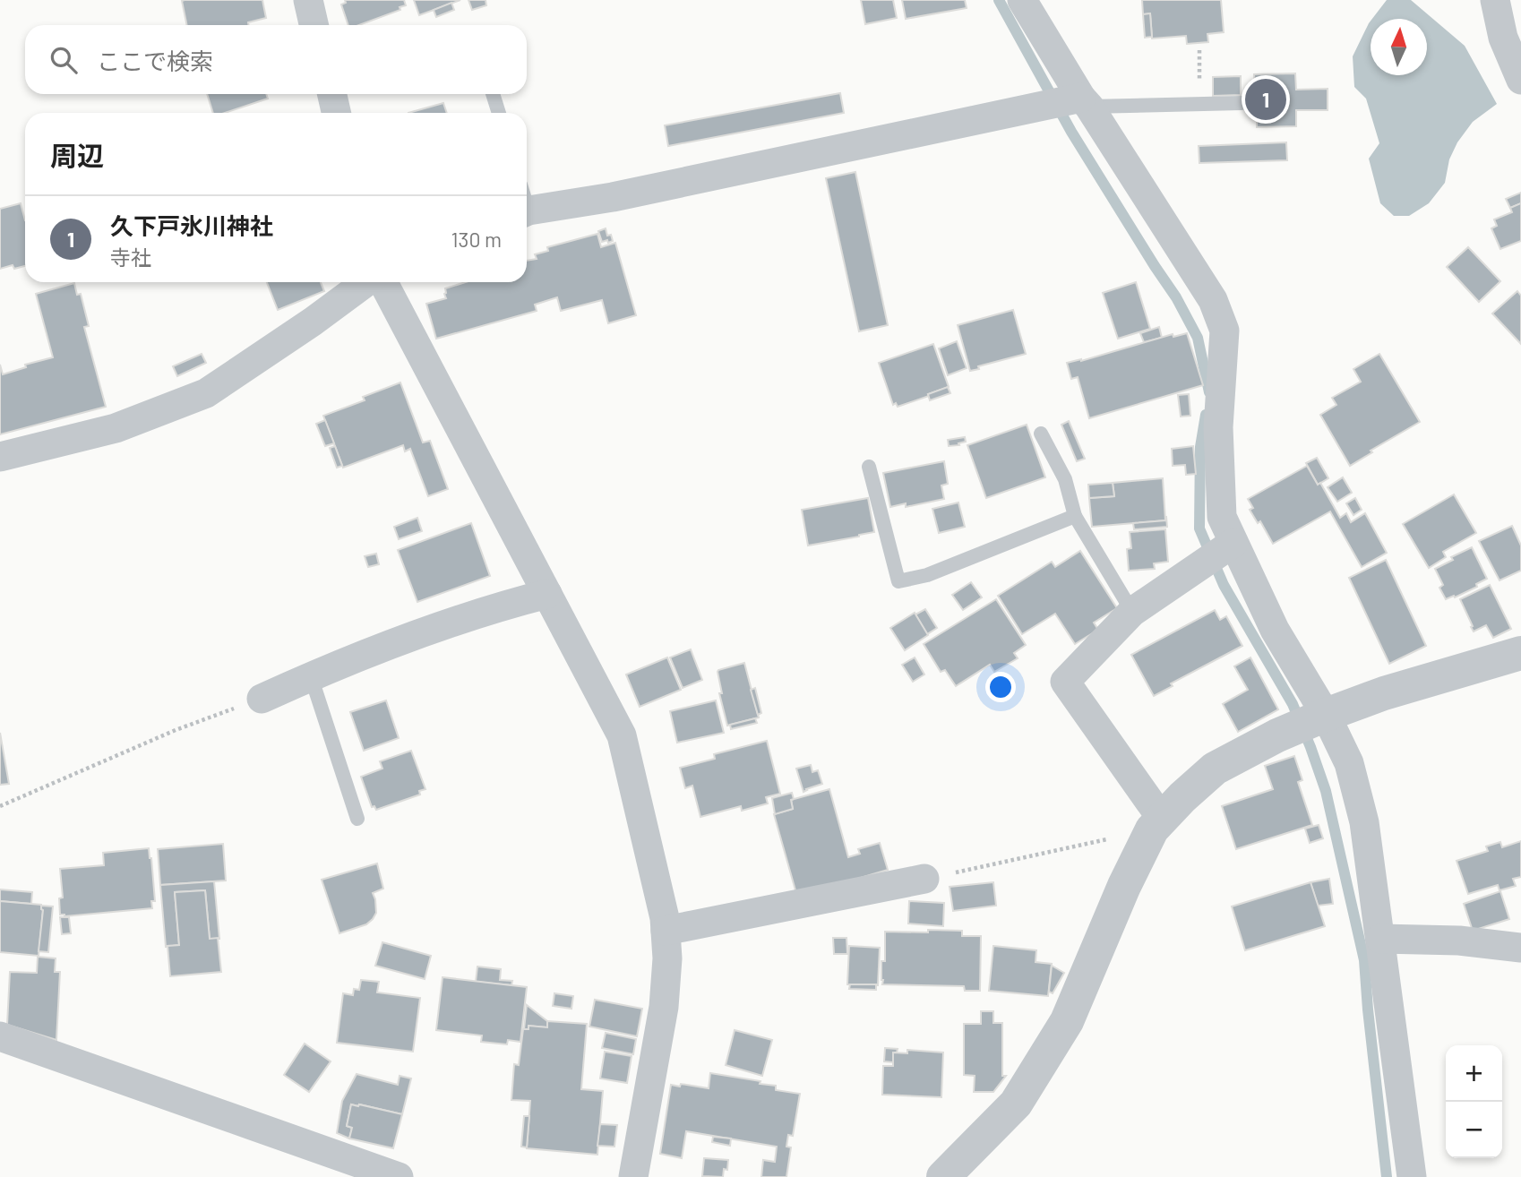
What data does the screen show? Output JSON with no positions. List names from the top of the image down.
{
  "north": "top",
  "page": {
    "search": "ここで検索",
    "pins": "1",
    "heading": "周辺",
    "list": [
      {
        "mark": "1",
        "name": "久下戸氷川神社",
        "note": "寺社",
        "value": "130 m"
      }
    ],
    "map_buttons": ["+", "−"]
  }
}
